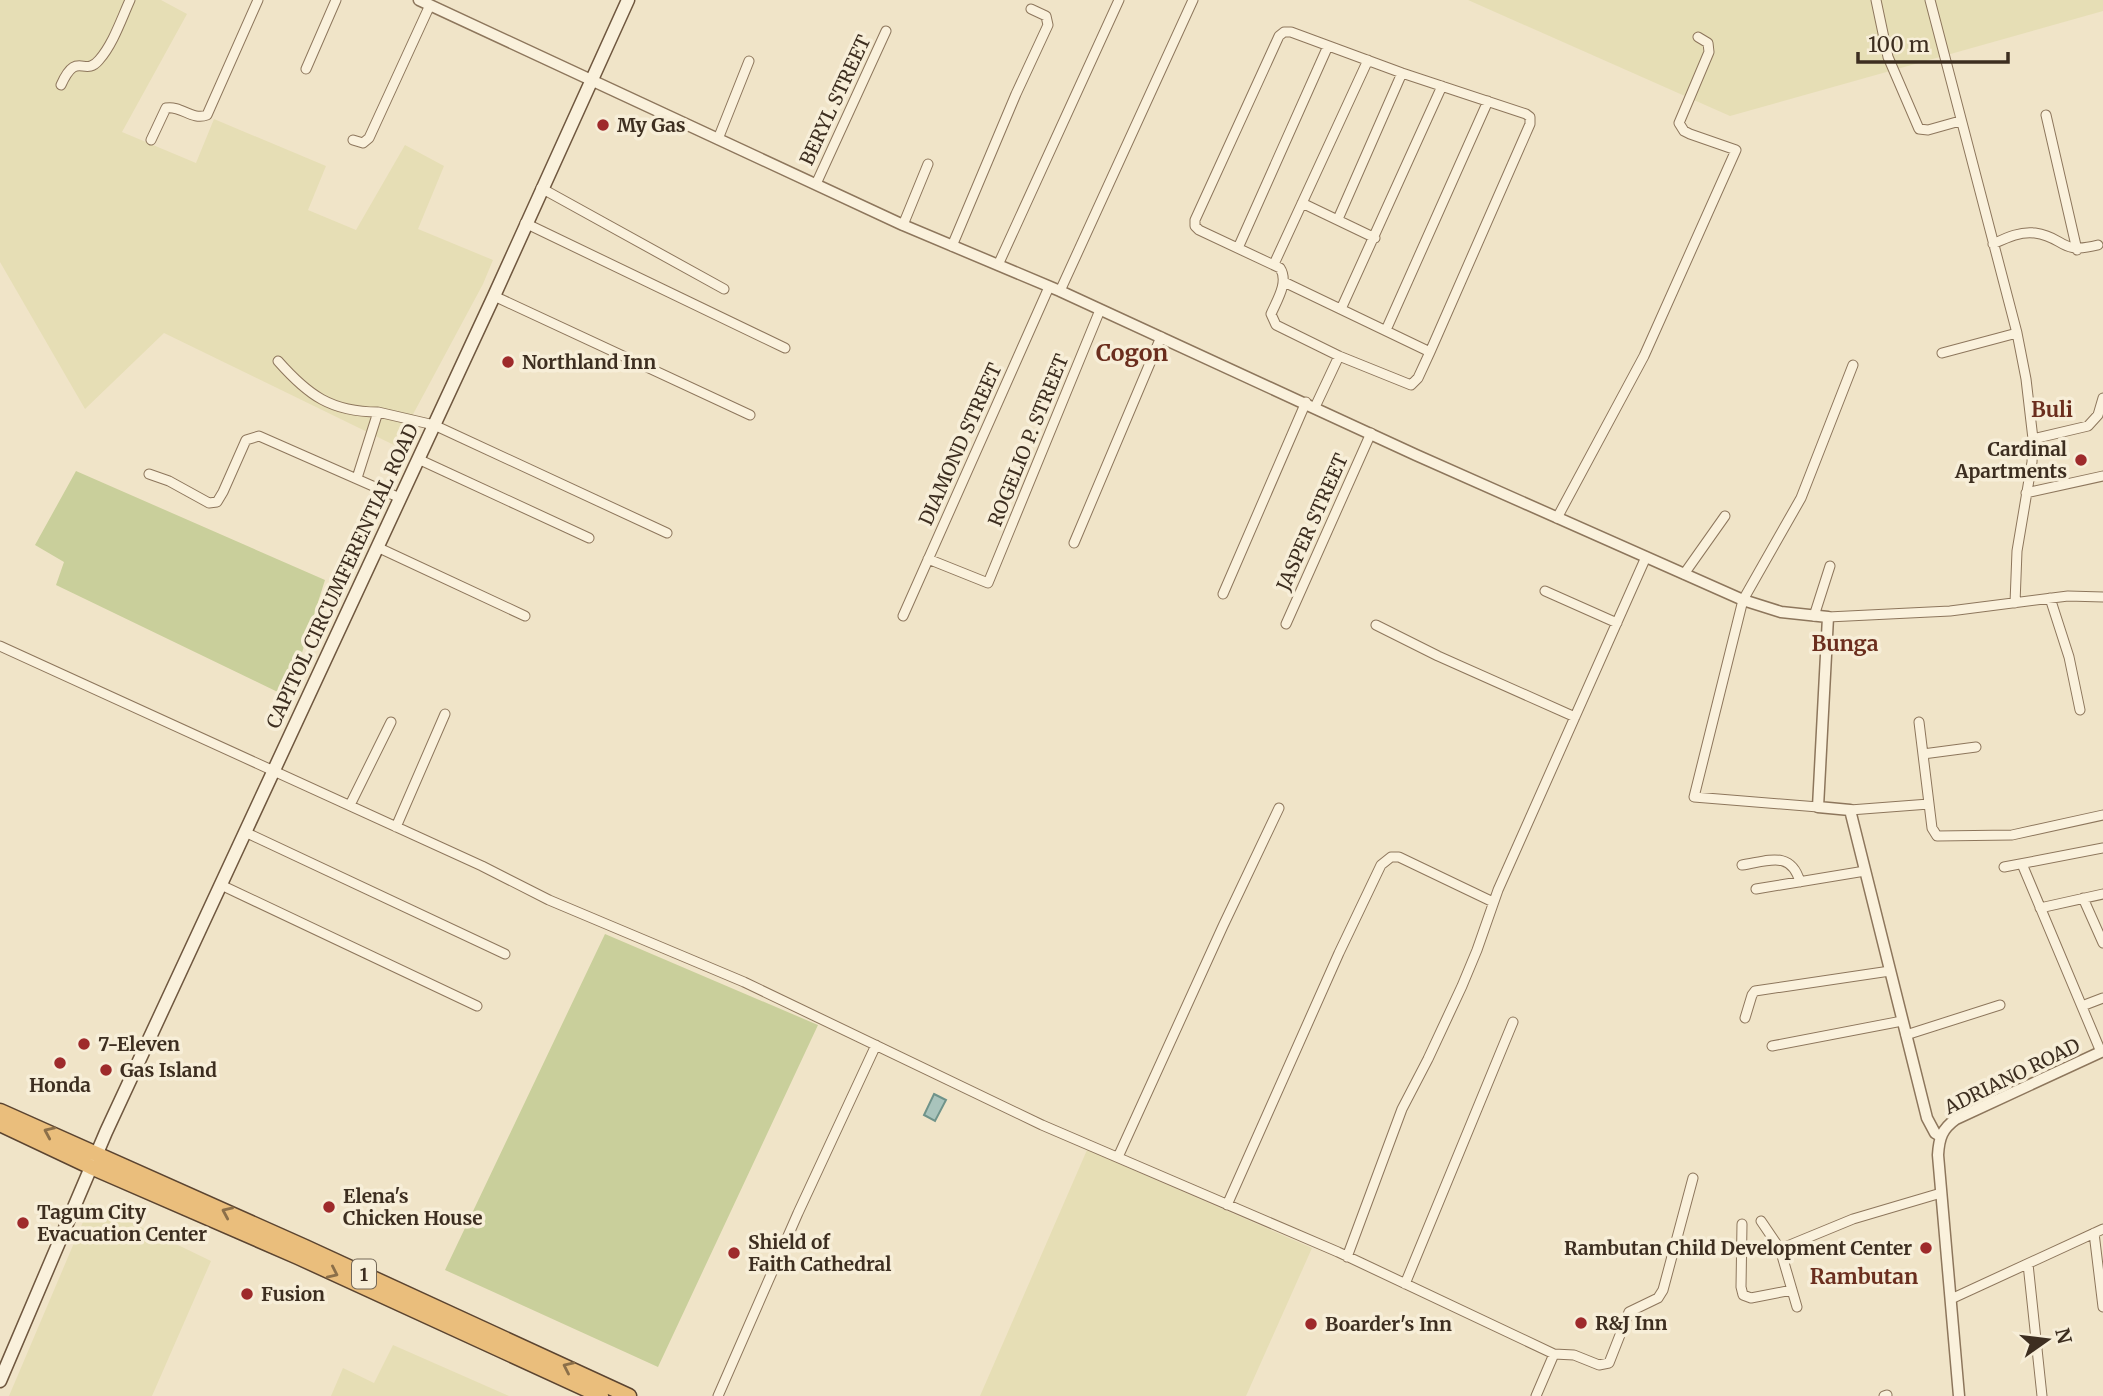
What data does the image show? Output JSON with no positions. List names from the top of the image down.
{
  "streets": {
    "highway": ["1"],
    "main road": ["CAPITOL CIRCUMFERENTIAL ROAD"],
    "street": [
      "BERYL STREET",
      "ROGELIO P. STREET",
      "DIAMOND STREET",
      "JASPER STREET",
      "ADRIANO ROAD"
    ]
  },
  "crossings": [
    ["ROGELIO P. STREET", "DIAMOND STREET"],
    ["CAPITOL CIRCUMFERENTIAL ROAD", "1"]
  ],
  "districts": [
    "Cogon",
    "Buli",
    "Bunga",
    "Rambutan"
  ],
  "places": [
    "My Gas",
    "Northland Inn",
    "Cardinal Apartments",
    "7-Eleven",
    "Honda",
    "Gas Island",
    "Elena's Chicken House",
    "Tagum City Evacuation Center",
    "Rambutan Child Development Center",
    "Shield of Faith Cathedral",
    "Fusion",
    "R&J Inn",
    "Boarder's Inn"
  ],
  "scale_bar": "100 m",
  "north": "right"
}
